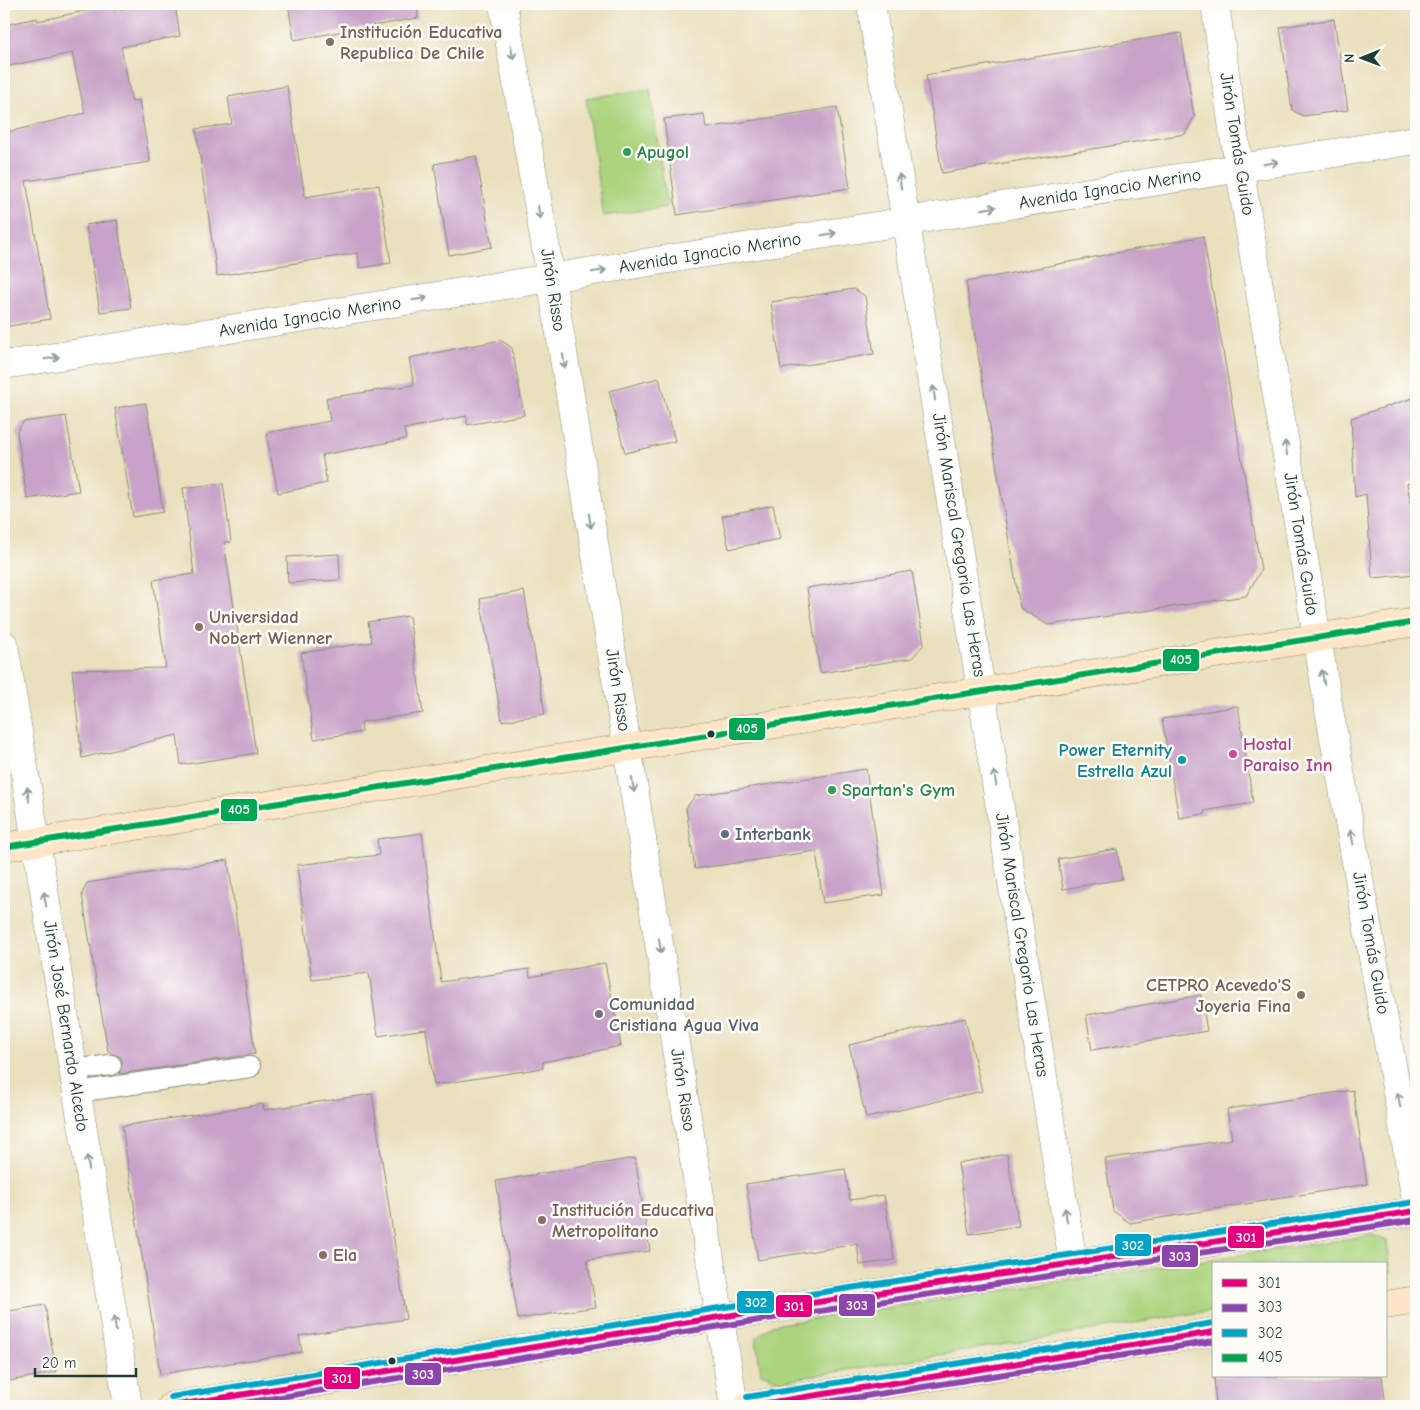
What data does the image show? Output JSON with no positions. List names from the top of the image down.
{
  "streets": {
    "street": [
      "Jirón Tomás Guido",
      "Avenida Ignacio Merino",
      "Jirón Risso",
      "Jirón Mariscal Gregorio Las Heras",
      "Jirón José Bernardo Alcedo"
    ]
  },
  "crossings": [
    ["Jirón Tomás Guido", "Avenida Ignacio Merino"],
    ["Avenida Ignacio Merino", "Jirón Risso"],
    ["Avenida Ignacio Merino", "Jirón Mariscal Gregorio Las Heras"]
  ],
  "one_way": [
    "Jirón Tomás Guido",
    "Avenida Ignacio Merino",
    "Jirón Risso",
    "Jirón Mariscal Gregorio Las Heras",
    "Jirón José Bernardo Alcedo"
  ],
  "places": [
    "Institución Educativa Republica De Chile",
    "Apugol",
    "Universidad Nobert Wienner",
    "Hostal Paraiso Inn",
    "Power Eternity Estrella Azul",
    "Spartan's Gym",
    "Interbank",
    "CETPRO Acevedo'S Joyeria Fina",
    "Comunidad Cristiana Agua Viva",
    "Institución Educativa Metropolitano",
    "Ela"
  ],
  "lines": [
    "transit line 405",
    "transit line 302",
    "transit line 301",
    "transit line 303"
  ],
  "legend": [
    "301",
    "303",
    "302",
    "405"
  ],
  "scale_bar": "20 m",
  "north": "left"
}
